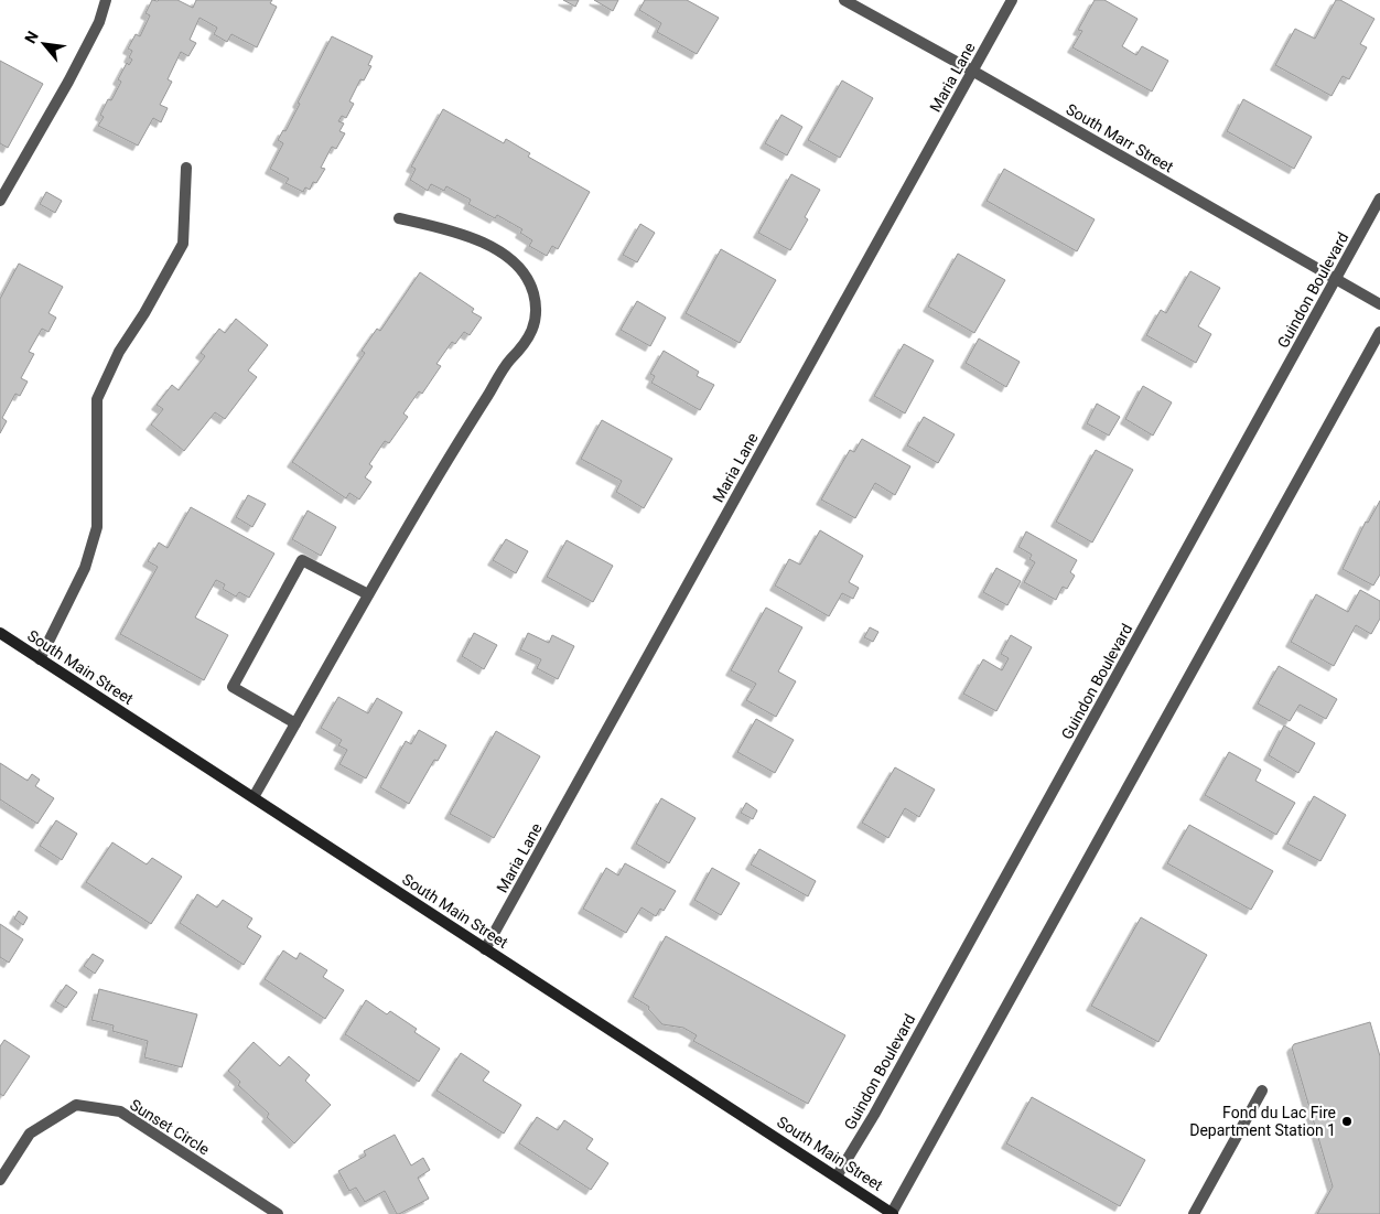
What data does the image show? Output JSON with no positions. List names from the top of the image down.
{
  "streets": {
    "main road": ["South Main Street"],
    "street": [
      "Maria Lane",
      "South Marr Street",
      "Guindon Boulevard",
      "Sunset Circle"
    ]
  },
  "crossings": [
    ["Maria Lane", "South Marr Street"],
    ["Maria Lane", "South Main Street"],
    ["South Marr Street", "Guindon Boulevard"],
    ["Guindon Boulevard", "South Main Street"]
  ],
  "places": ["Fond du Lac Fire Department Station 1"],
  "north": "top left"
}
